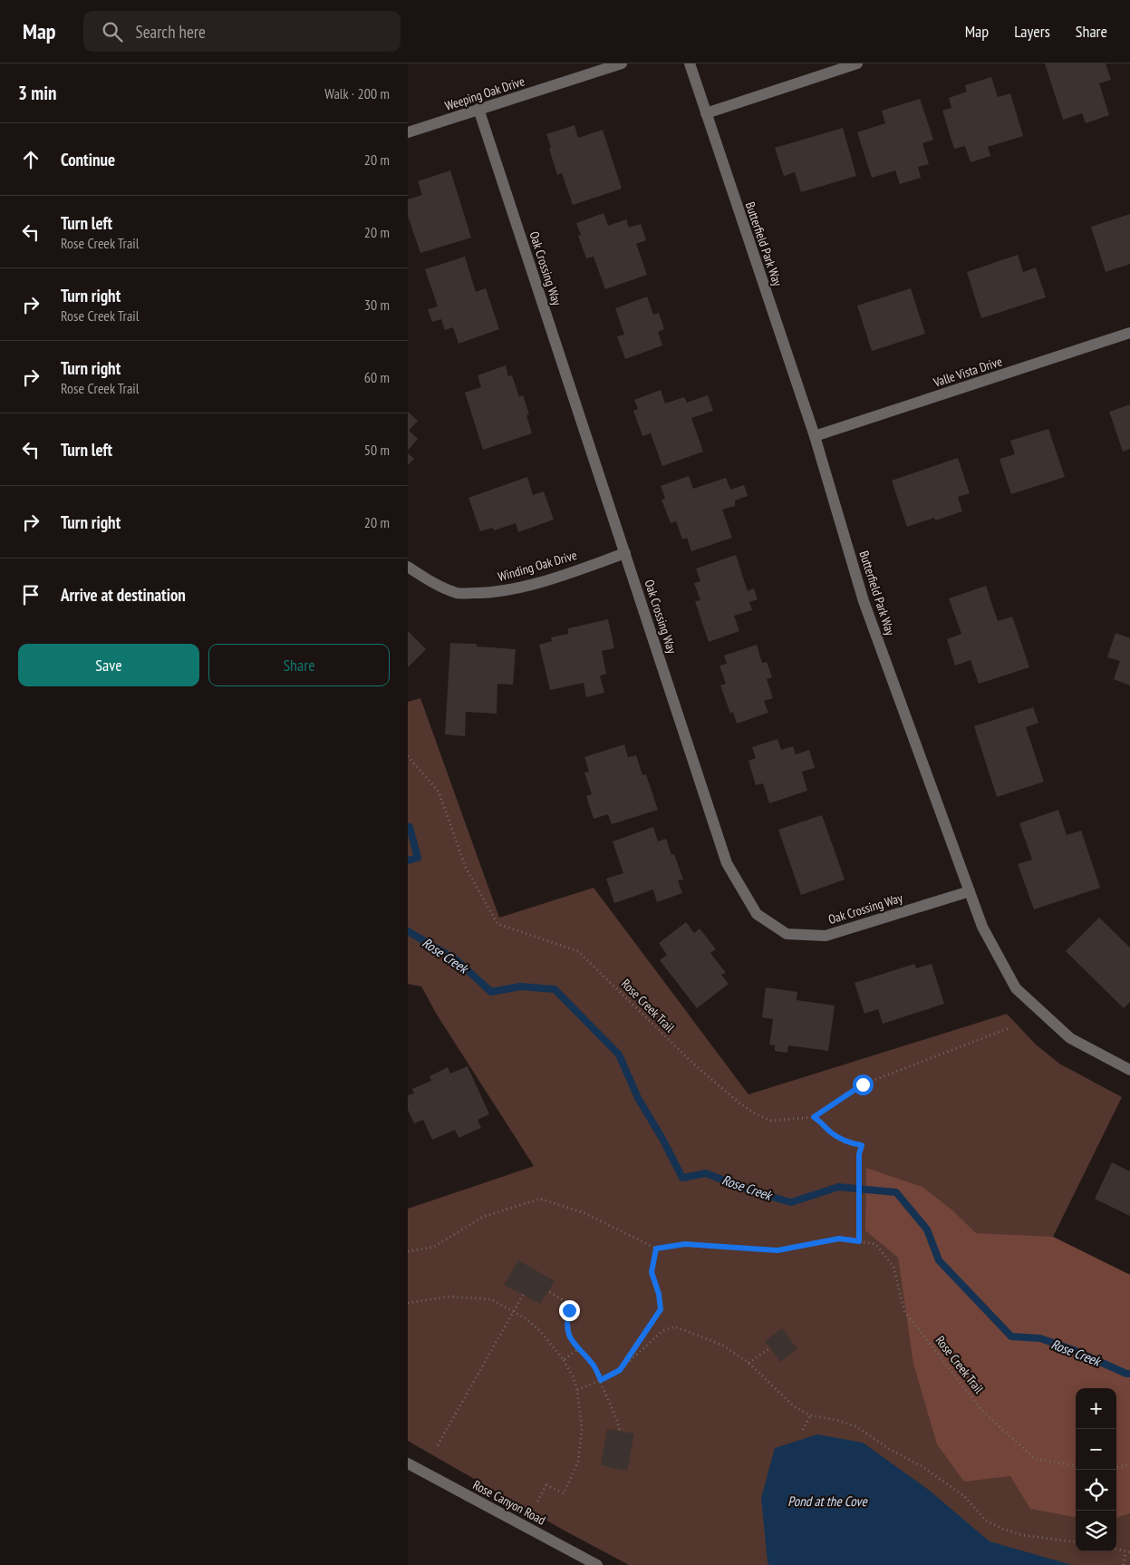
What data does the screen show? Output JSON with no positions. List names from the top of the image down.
{
  "streets": {
    "street": [
      "Weeping Oak Drive",
      "Butterfield Park Way",
      "Oak Crossing Way",
      "Valle Vista Drive",
      "Winding Oak Drive",
      "Rose Canyon Road"
    ],
    "path": ["Rose Creek Trail"]
  },
  "crossings": [
    ["Weeping Oak Drive", "Oak Crossing Way"],
    ["Butterfield Park Way", "Oak Crossing Way"],
    ["Butterfield Park Way", "Valle Vista Drive"],
    ["Oak Crossing Way", "Winding Oak Drive"]
  ],
  "water": ["Rose Creek", "Pond at the Cove"],
  "page": {
    "header": "Map",
    "search": "Search here",
    "nav": ["Map", "Layers", "Share"],
    "heading": ["3 min", "Walk · 200 m"],
    "list": [
      ["Continue", "20 m"],
      ["Turn left", "Rose Creek Trail", "20 m"],
      ["Turn right", "Rose Creek Trail", "30 m"],
      ["Turn right", "Rose Creek Trail", "60 m"],
      ["Turn left", "50 m"],
      ["Turn right", "20 m"],
      "Arrive at destination"
    ],
    "buttons": ["Save", "Share"],
    "map_buttons": ["+", "−"]
  }
}
